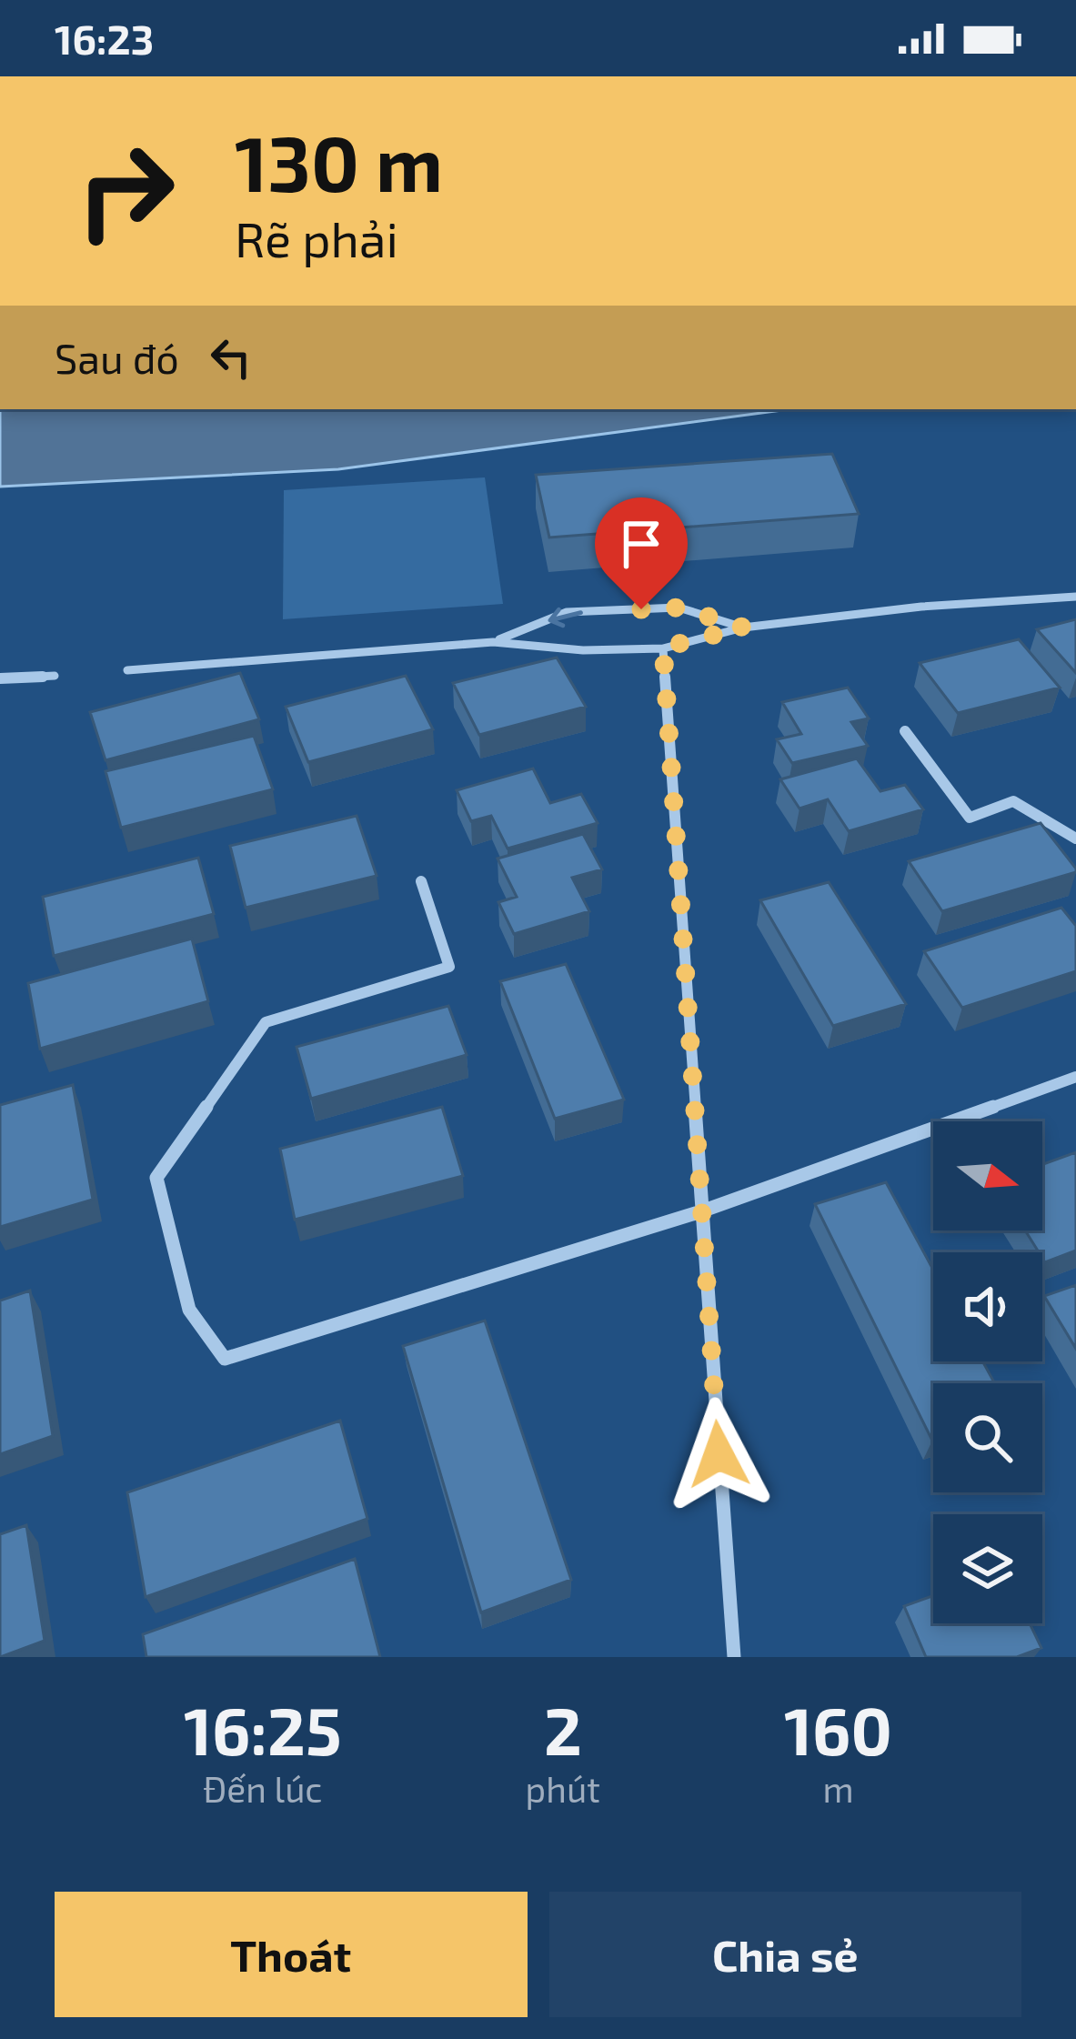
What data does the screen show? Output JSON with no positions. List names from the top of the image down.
{
  "north": "right",
  "page": {
    "status": "16:23",
    "turn": ["130 m", "Rẽ phải"],
    "then": "Sau đó",
    "eta": [
      "16:25",
      "Đến lúc",
      "2",
      "phút",
      "160",
      "m"
    ],
    "buttons": ["Thoát", "Chia sẻ"]
  }
}
